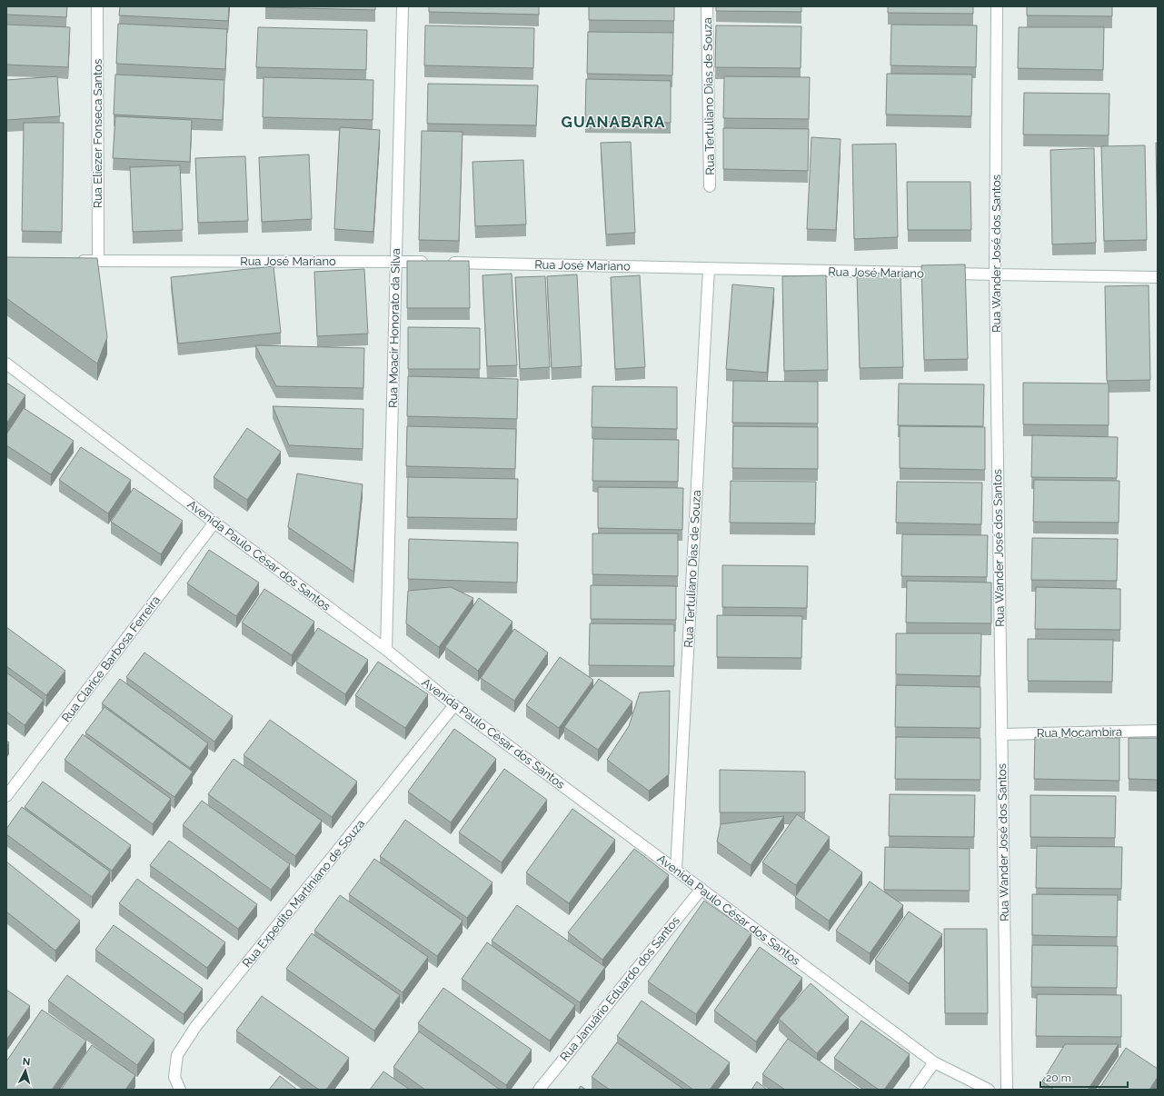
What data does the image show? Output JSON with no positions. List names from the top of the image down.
{
  "streets": {
    "street": [
      "Rua Tertuliano Dias de Souza",
      "Rua Eliezer Fonseca Santos",
      "Rua Wander José dos Santos",
      "Rua José Mariano",
      "Rua Moacir Honorato da Silva",
      "Avenida Paulo César dos Santos",
      "Rua Clarice Barbosa Ferreira",
      "Rua Mocambira",
      "Rua Expedito Martiniano de Souza",
      "Rua Januário Eduardo dos Santos"
    ]
  },
  "crossings": [
    ["Rua Tertuliano Dias de Souza", "Rua José Mariano"],
    ["Rua Tertuliano Dias de Souza", "Avenida Paulo César dos Santos"],
    ["Rua Eliezer Fonseca Santos", "Rua José Mariano"],
    ["Rua Wander José dos Santos", "Rua José Mariano"],
    ["Rua Wander José dos Santos", "Rua Mocambira"],
    ["Rua José Mariano", "Rua Moacir Honorato da Silva"],
    ["Rua Moacir Honorato da Silva", "Avenida Paulo César dos Santos"],
    ["Avenida Paulo César dos Santos", "Rua Clarice Barbosa Ferreira"],
    ["Avenida Paulo César dos Santos", "Rua Expedito Martiniano de Souza"],
    ["Avenida Paulo César dos Santos", "Rua Januário Eduardo dos Santos"]
  ],
  "districts": ["GUANABARA"],
  "scale_bar": "20 m",
  "north": "top"
}
